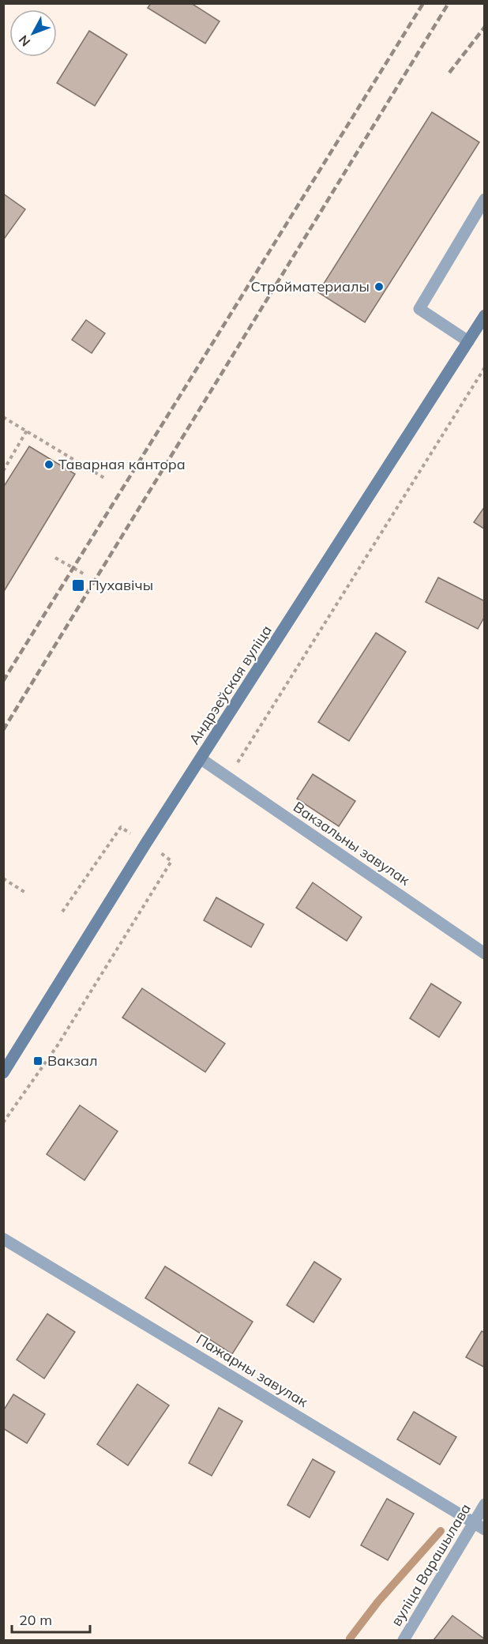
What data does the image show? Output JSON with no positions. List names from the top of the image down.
{
  "streets": {
    "main road": ["Андрэеўская вуліца"],
    "street": ["Вакзальны завулак", "Пажарны завулак", "вуліца Варашылава"]
  },
  "crossings": [
    ["Андрэеўская вуліца", "Вакзальны завулак"],
    ["Пажарны завулак", "вуліца Варашылава"]
  ],
  "places": {
    "other": ["Стройматериалы", "Таварная кантора"],
    "transit": ["Пухавічы", "Вакзал"]
  },
  "scale_bar": "20 m",
  "north": "bottom left"
}
